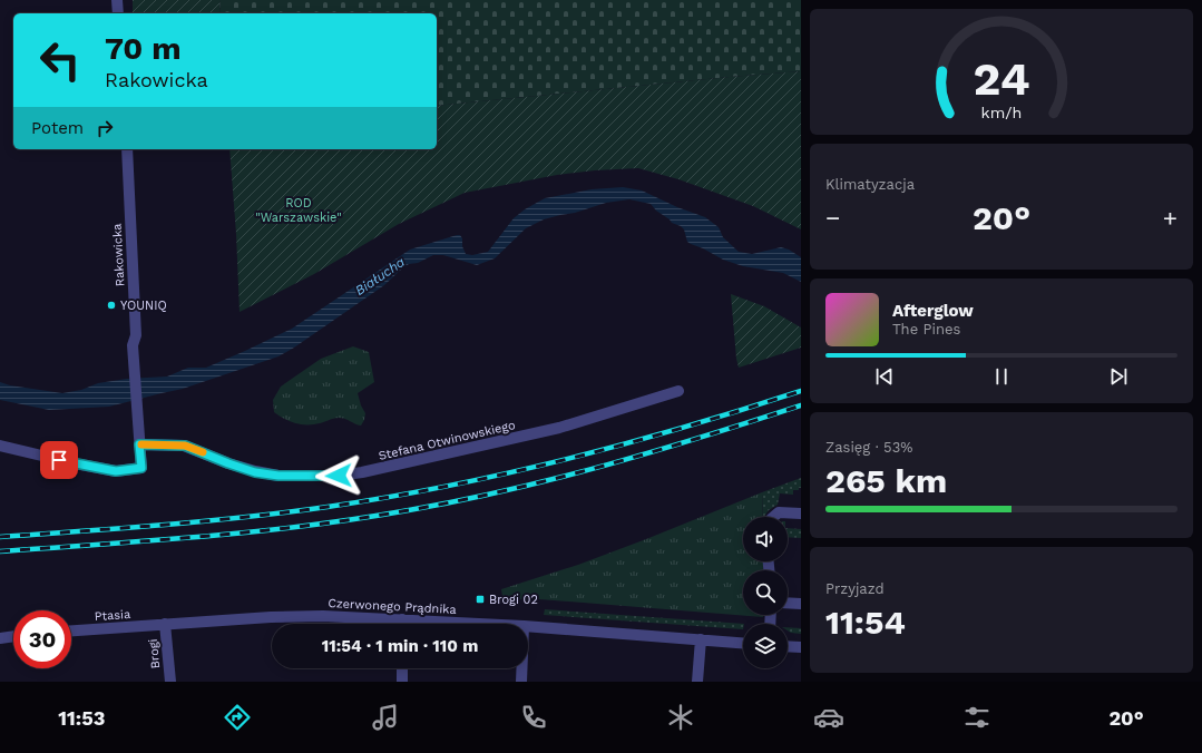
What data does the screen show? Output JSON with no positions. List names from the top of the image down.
{
  "streets": {
    "street": [
      "Rakowicka",
      "Stefana Otwinowskiego",
      "Czerwonego Prądnika",
      "Ptasia",
      "Brogi"
    ]
  },
  "crossings": [
    ["Rakowicka", "Stefana Otwinowskiego"],
    ["Czerwonego Prądnika", "Ptasia"],
    ["Czerwonego Prądnika", "Brogi"],
    ["Ptasia", "Brogi"]
  ],
  "water": ["Białucha"],
  "parks": ["ROD \"Warszawskie\""],
  "places": {
    "other": ["YOUNIQ"],
    "transit": ["Brogi 02"]
  },
  "page": {
    "turn": ["70 m", "Rakowicka"],
    "then": "Potem",
    "tile": [
      "Klimatyzacja",
      ["Zasięg · 53%", "265 km"],
      ["Przyjazd", "11:54"]
    ],
    "heat": ["−", "20°", "+"],
    "song": ["Afterglow", "The Pines"],
    "limit": "30",
    "trip": "11:54 · 1 min · 110 m",
    "tabs": ["11:53", "20°"],
    "gauge": ["24", "km/h"]
  }
}
